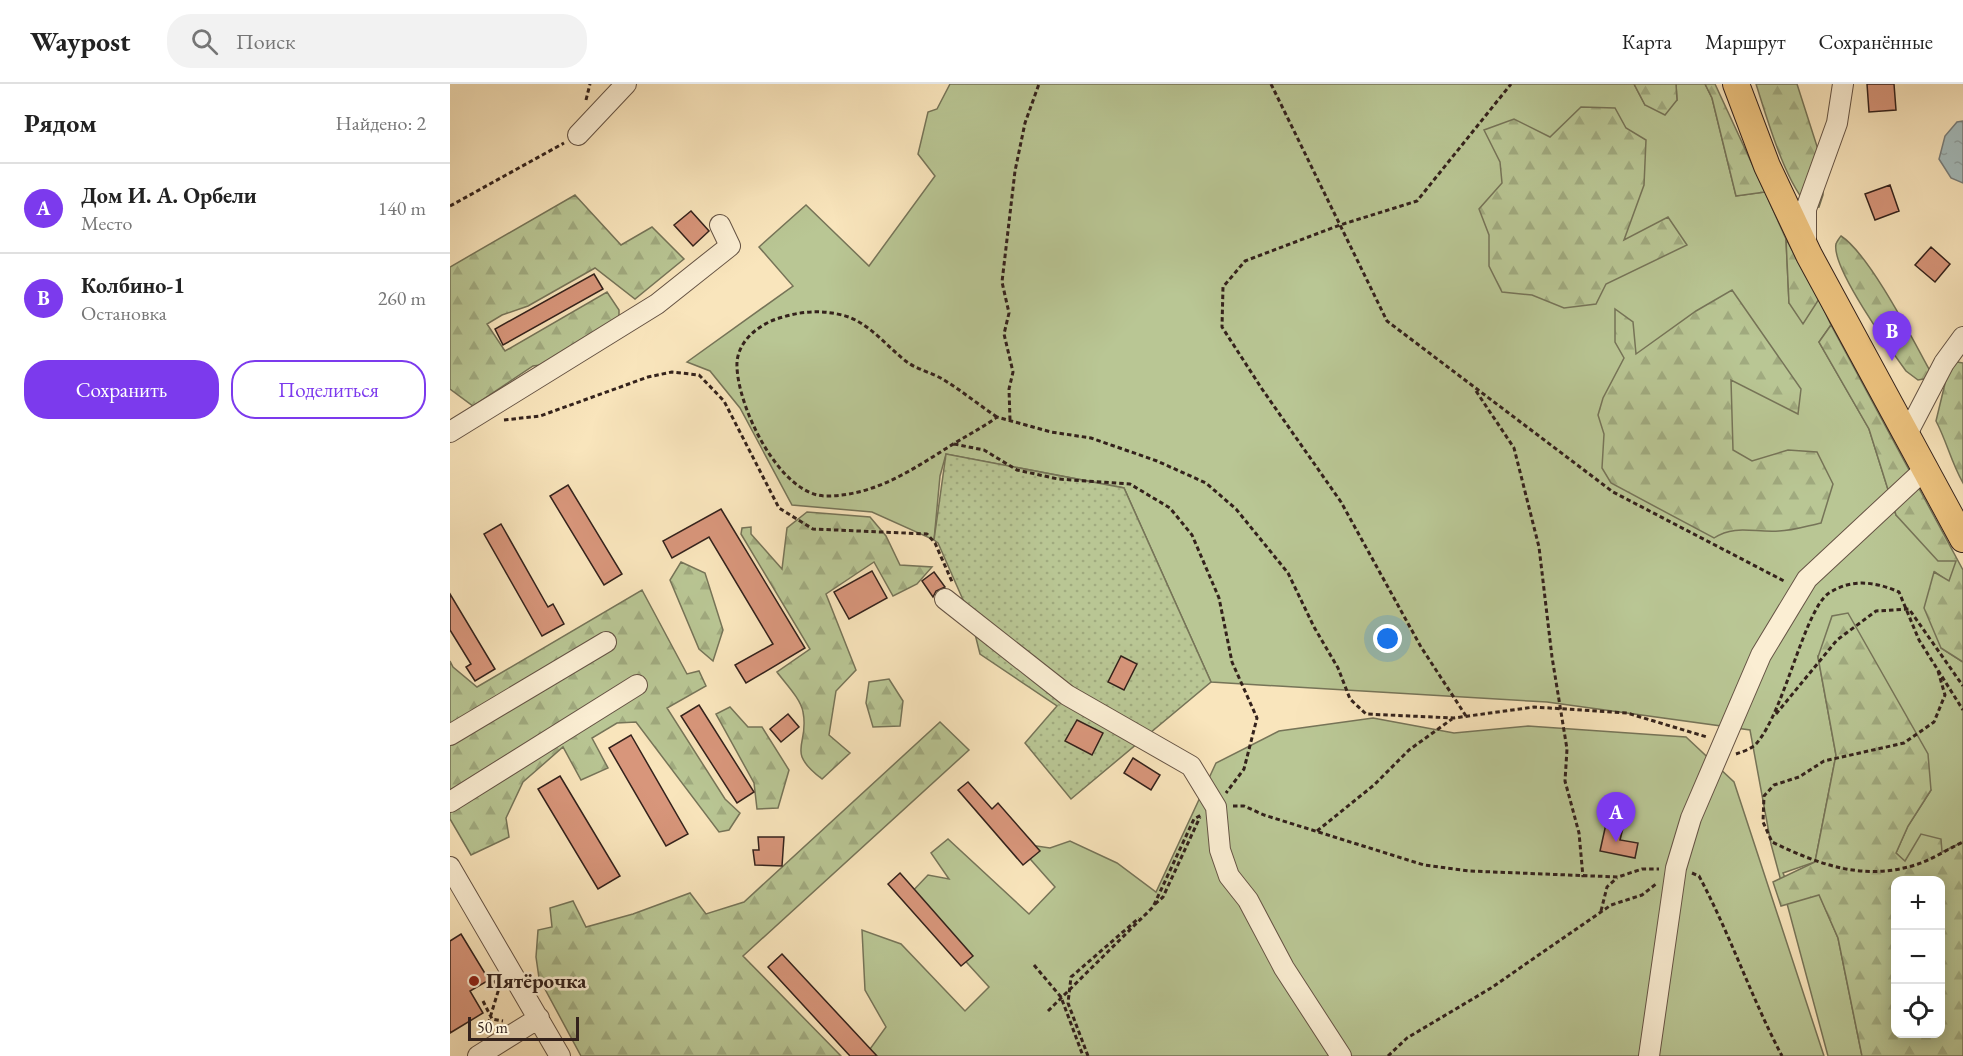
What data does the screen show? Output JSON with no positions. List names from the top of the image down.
{
  "places": ["Пятёрочка"],
  "scale_bar": "50 m",
  "page": {
    "header": "Waypost",
    "search": "Поиск",
    "nav": ["Карта", "Маршрут", "Сохранённые"],
    "heading": ["Рядом", "Найдено: 2"],
    "list": [
      {
        "mark": "A",
        "name": "Дом И. А. Орбели",
        "note": "Место",
        "value": "140 m"
      },
      {
        "mark": "B",
        "name": "Колбино-1",
        "note": "Остановка",
        "value": "260 m"
      }
    ],
    "pins": ["B", "A"],
    "buttons": ["Сохранить", "Поделиться"],
    "map_buttons": ["+", "−"],
    "scale": "50 m"
  }
}
